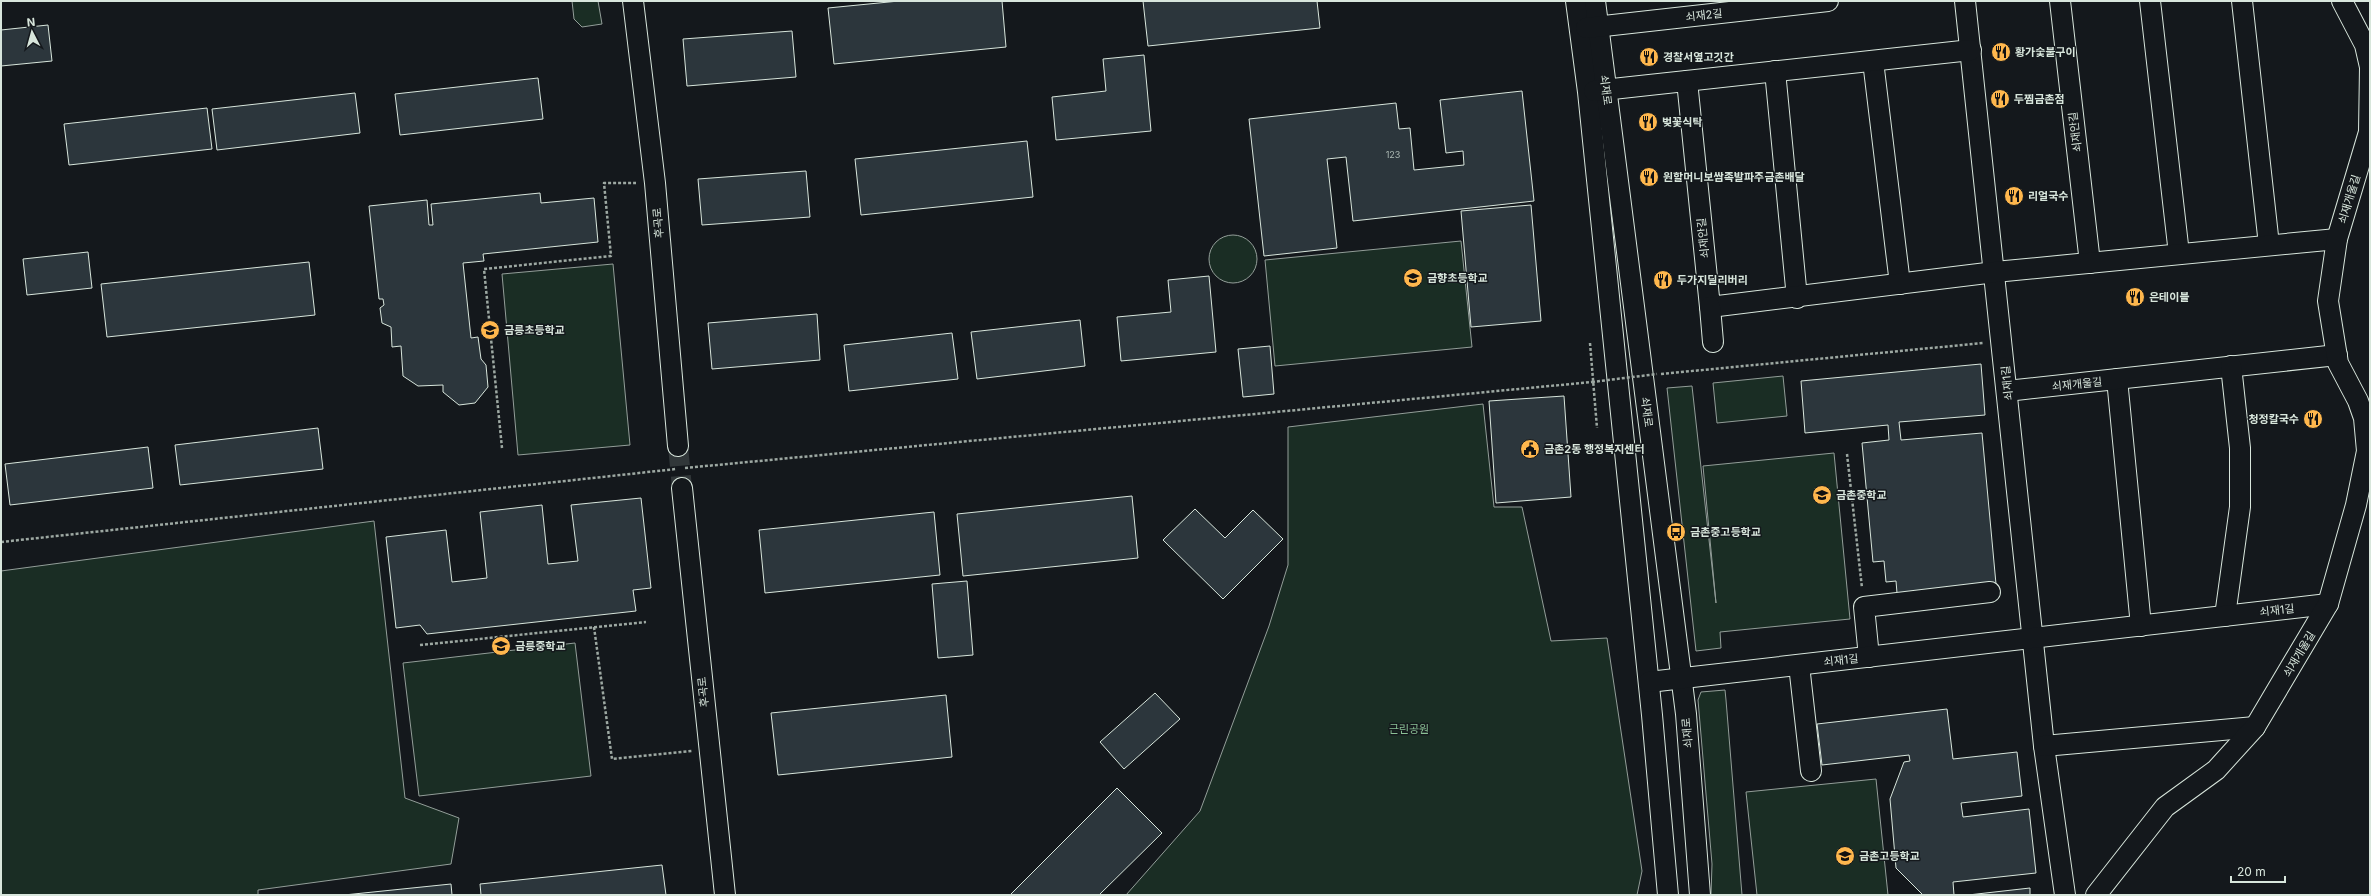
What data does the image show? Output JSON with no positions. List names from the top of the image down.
{
  "streets": {
    "street": [
      "쇠재2길",
      "쇠재로",
      "쇠재안길",
      "쇠재개울길",
      "후곡로",
      "쇠재1길"
    ]
  },
  "crossings": [
    ["쇠재로", "쇠재1길"],
    ["쇠재개울길", "쇠재1길"]
  ],
  "parks": ["근린공원"],
  "places": {
    "restaurant": [
      "황가숯불구이",
      "경찰서옆고깃간",
      "두찜금촌점",
      "벚꽃식탁",
      "원할머니보쌈족발파주금촌배달",
      "리얼국수",
      "두가지딜리버리",
      "은테이블",
      "청정칼국수"
    ],
    "school or university": [
      "금향초등학교",
      "금릉초등학교",
      "금촌중학교",
      "금릉중학교",
      "금촌고등학교"
    ],
    "public building": ["금촌2동 행정복지센터"],
    "bus stop": ["금촌중고등학교"]
  },
  "house_numbers": ["123"],
  "scale_bar": "20 m",
  "north": "top"
}
